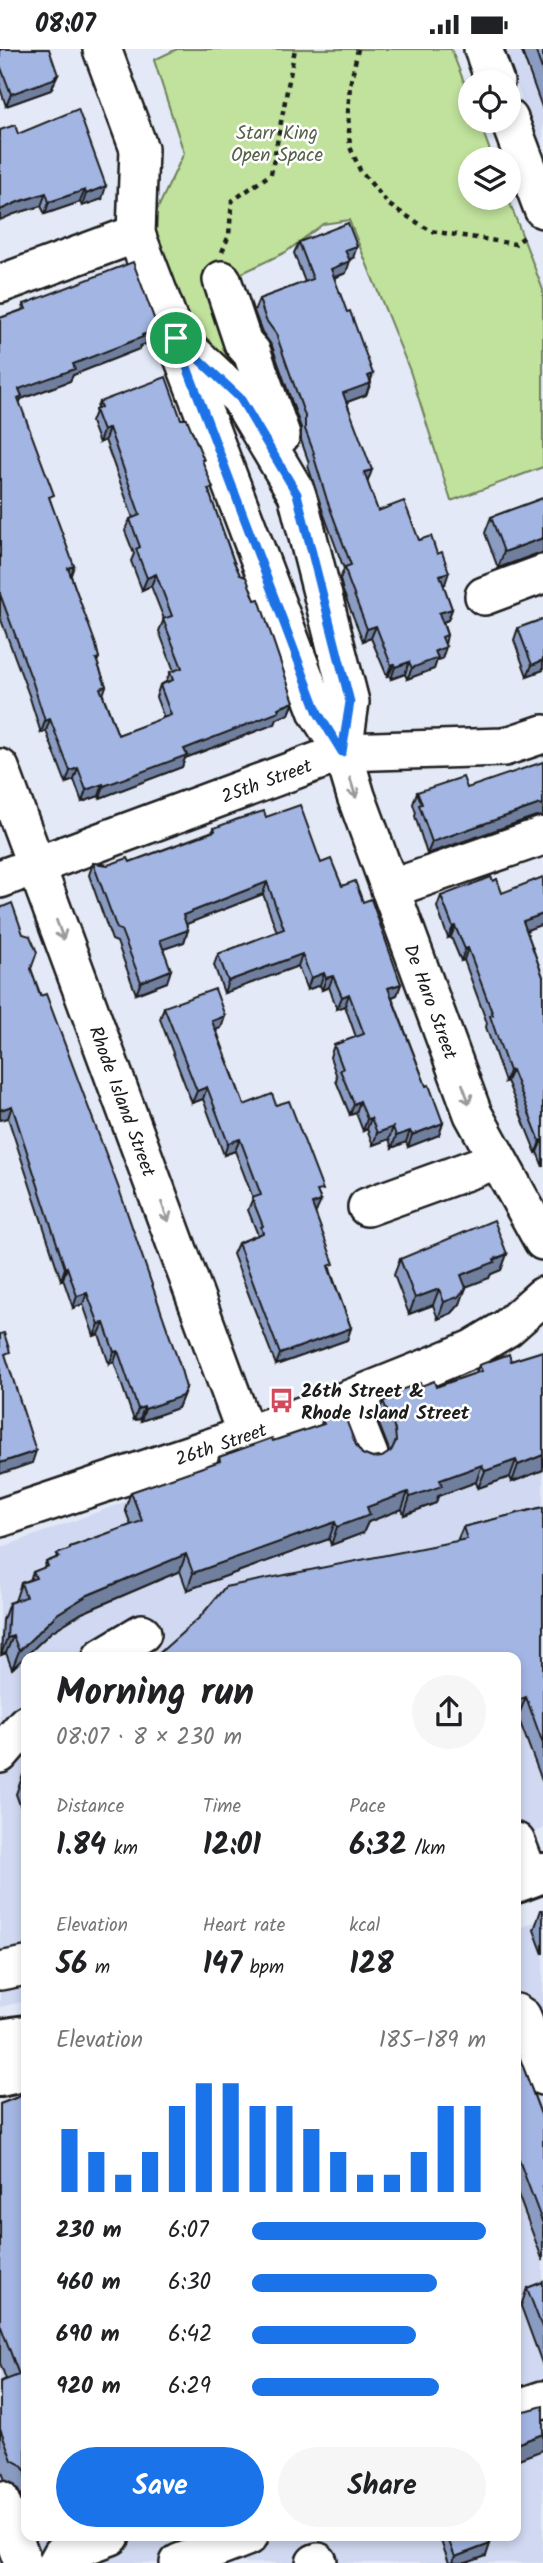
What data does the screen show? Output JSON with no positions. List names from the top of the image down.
{
  "streets": {
    "street": [
      "25th Street",
      "De Haro Street",
      "Rhode Island Street",
      "26th Street"
    ]
  },
  "crossings": [
    ["25th Street", "De Haro Street"],
    ["25th Street", "Rhode Island Street"],
    ["Rhode Island Street", "26th Street"]
  ],
  "one_way": ["Rhode Island Street"],
  "parks": ["Starr King Open Space"],
  "places": {
    "bus stop": ["26th Street & Rhode Island Street"]
  },
  "page": {
    "status": "08:07",
    "heading": ["Morning run", "08:07 · 8 × 230 m"],
    "stats": [
      ["Distance", "1.84 km"],
      ["Time", "12:01"],
      ["Pace", "6:32 /km"],
      ["Elevation", "56 m"],
      ["Heart rate", "147 bpm"],
      ["kcal", "128"]
    ],
    "chart": ["Elevation", "185–189 m"],
    "list": [
      {
        "name": "230 m",
        "note": "6:07"
      },
      {
        "name": "460 m",
        "note": "6:30"
      },
      {
        "name": "690 m",
        "note": "6:42"
      },
      {
        "name": "920 m",
        "note": "6:29"
      }
    ],
    "buttons": ["Save", "Share"]
  }
}
